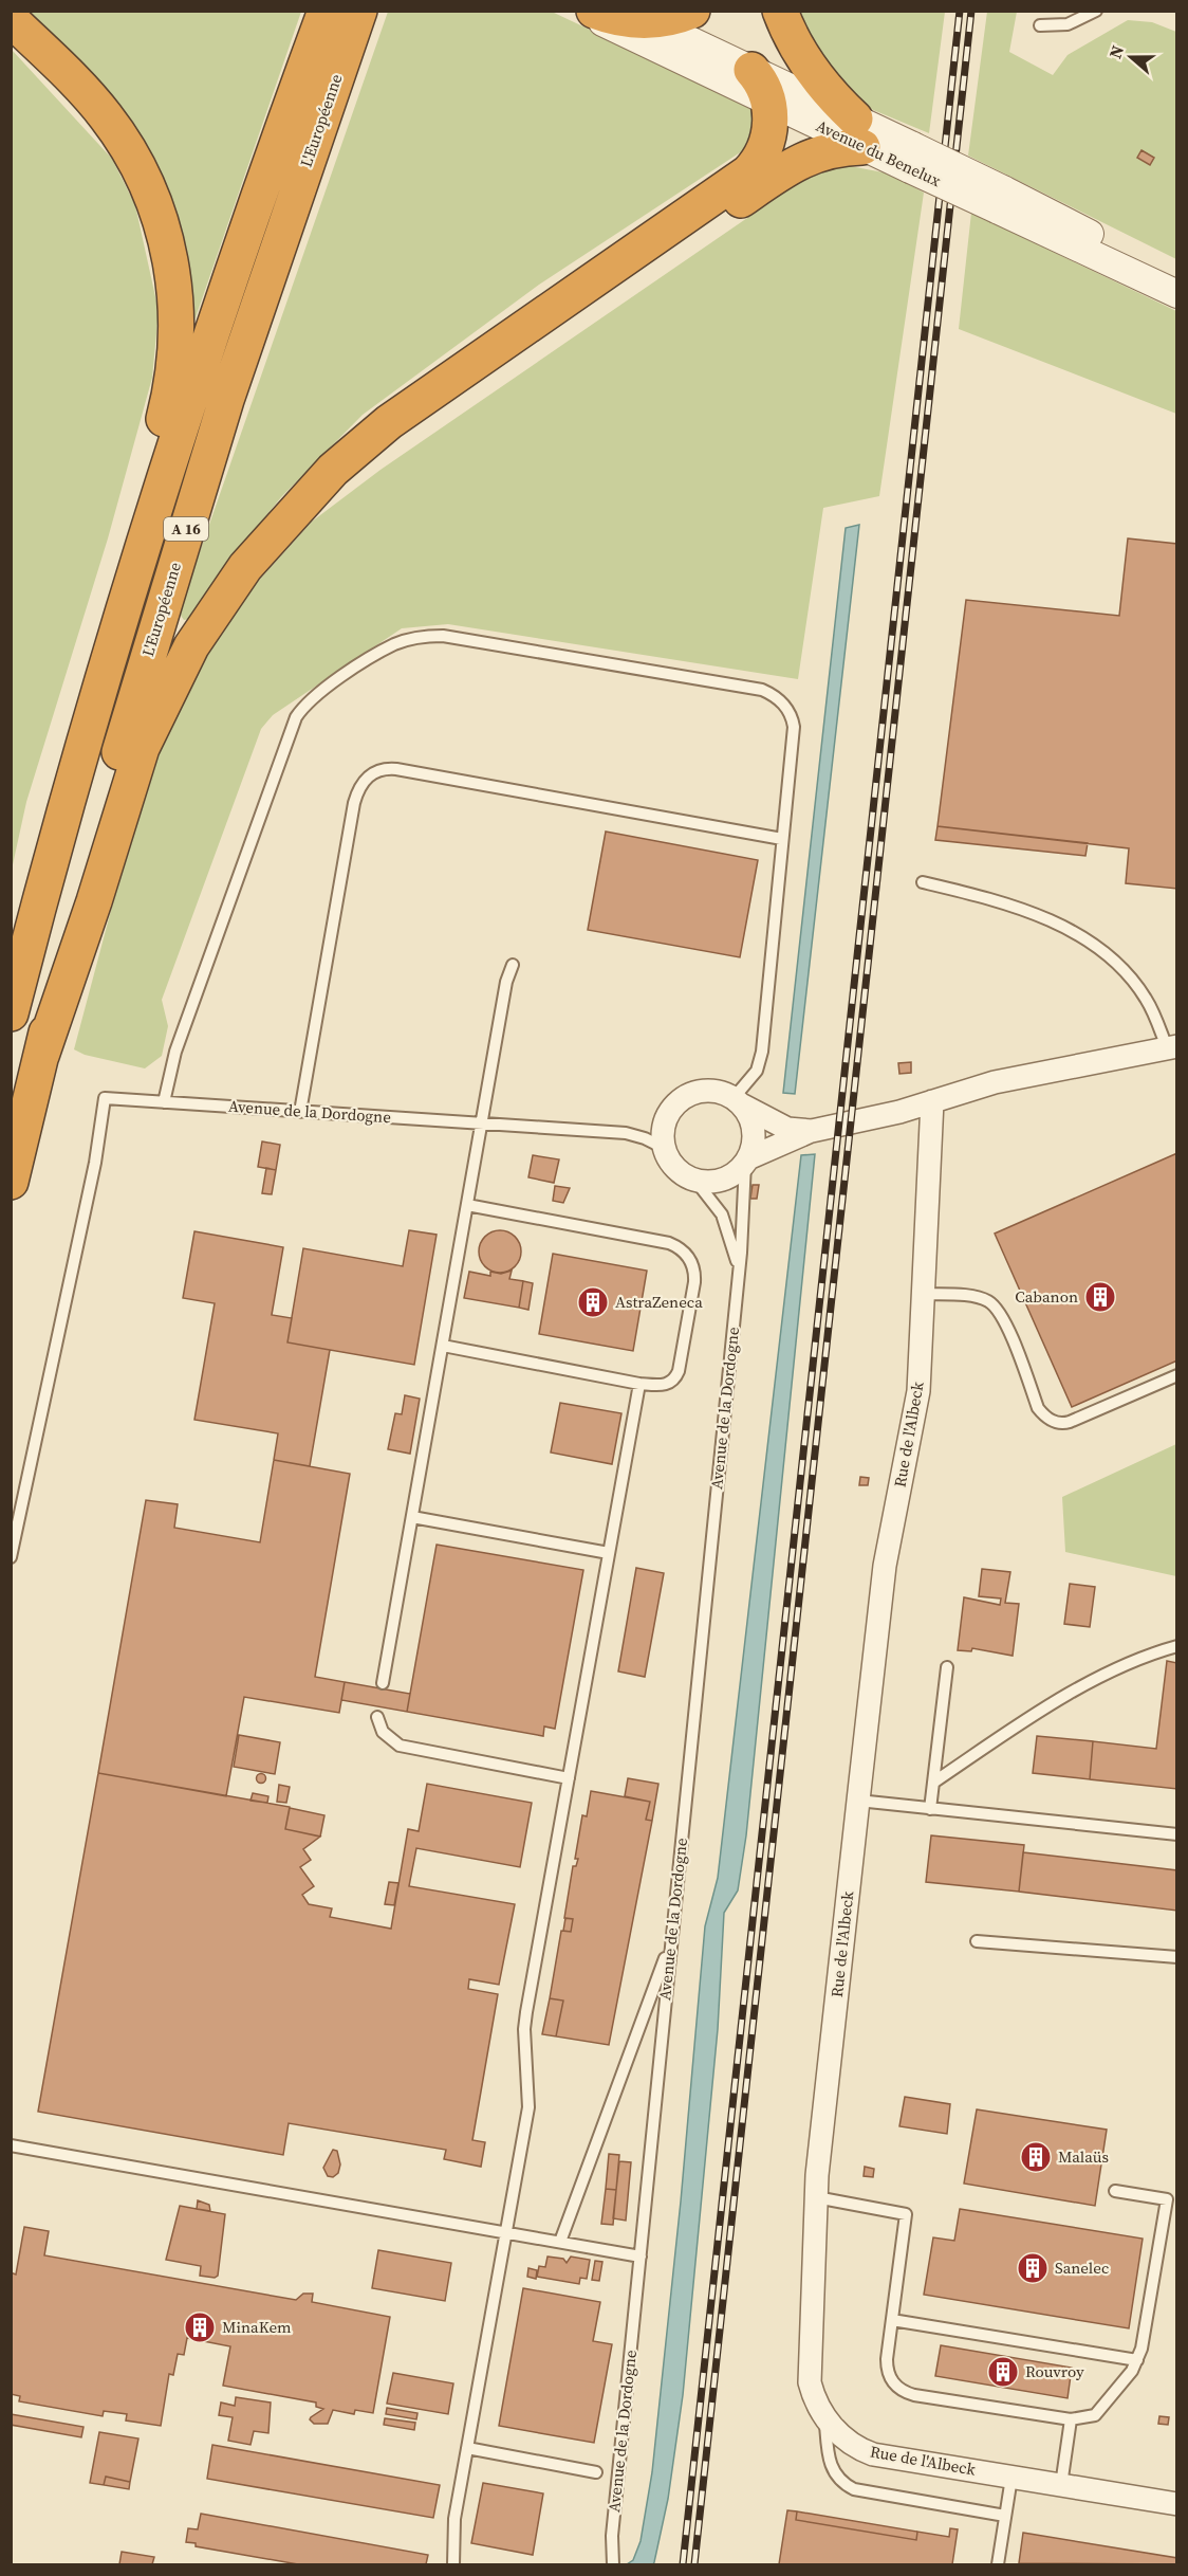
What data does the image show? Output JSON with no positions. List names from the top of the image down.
{
  "streets": {
    "highway": ["L'Européenne", "A 16"],
    "street": ["Avenue du Benelux", "Rue de l'Albeck"],
    "lane": ["Avenue de la Dordogne"]
  },
  "places": {
    "building": [
      "Cabanon",
      "AstraZeneca",
      "Malaüs",
      "Sanelec",
      "MinaKem",
      "Rouvroy"
    ]
  },
  "north": "left"
}
